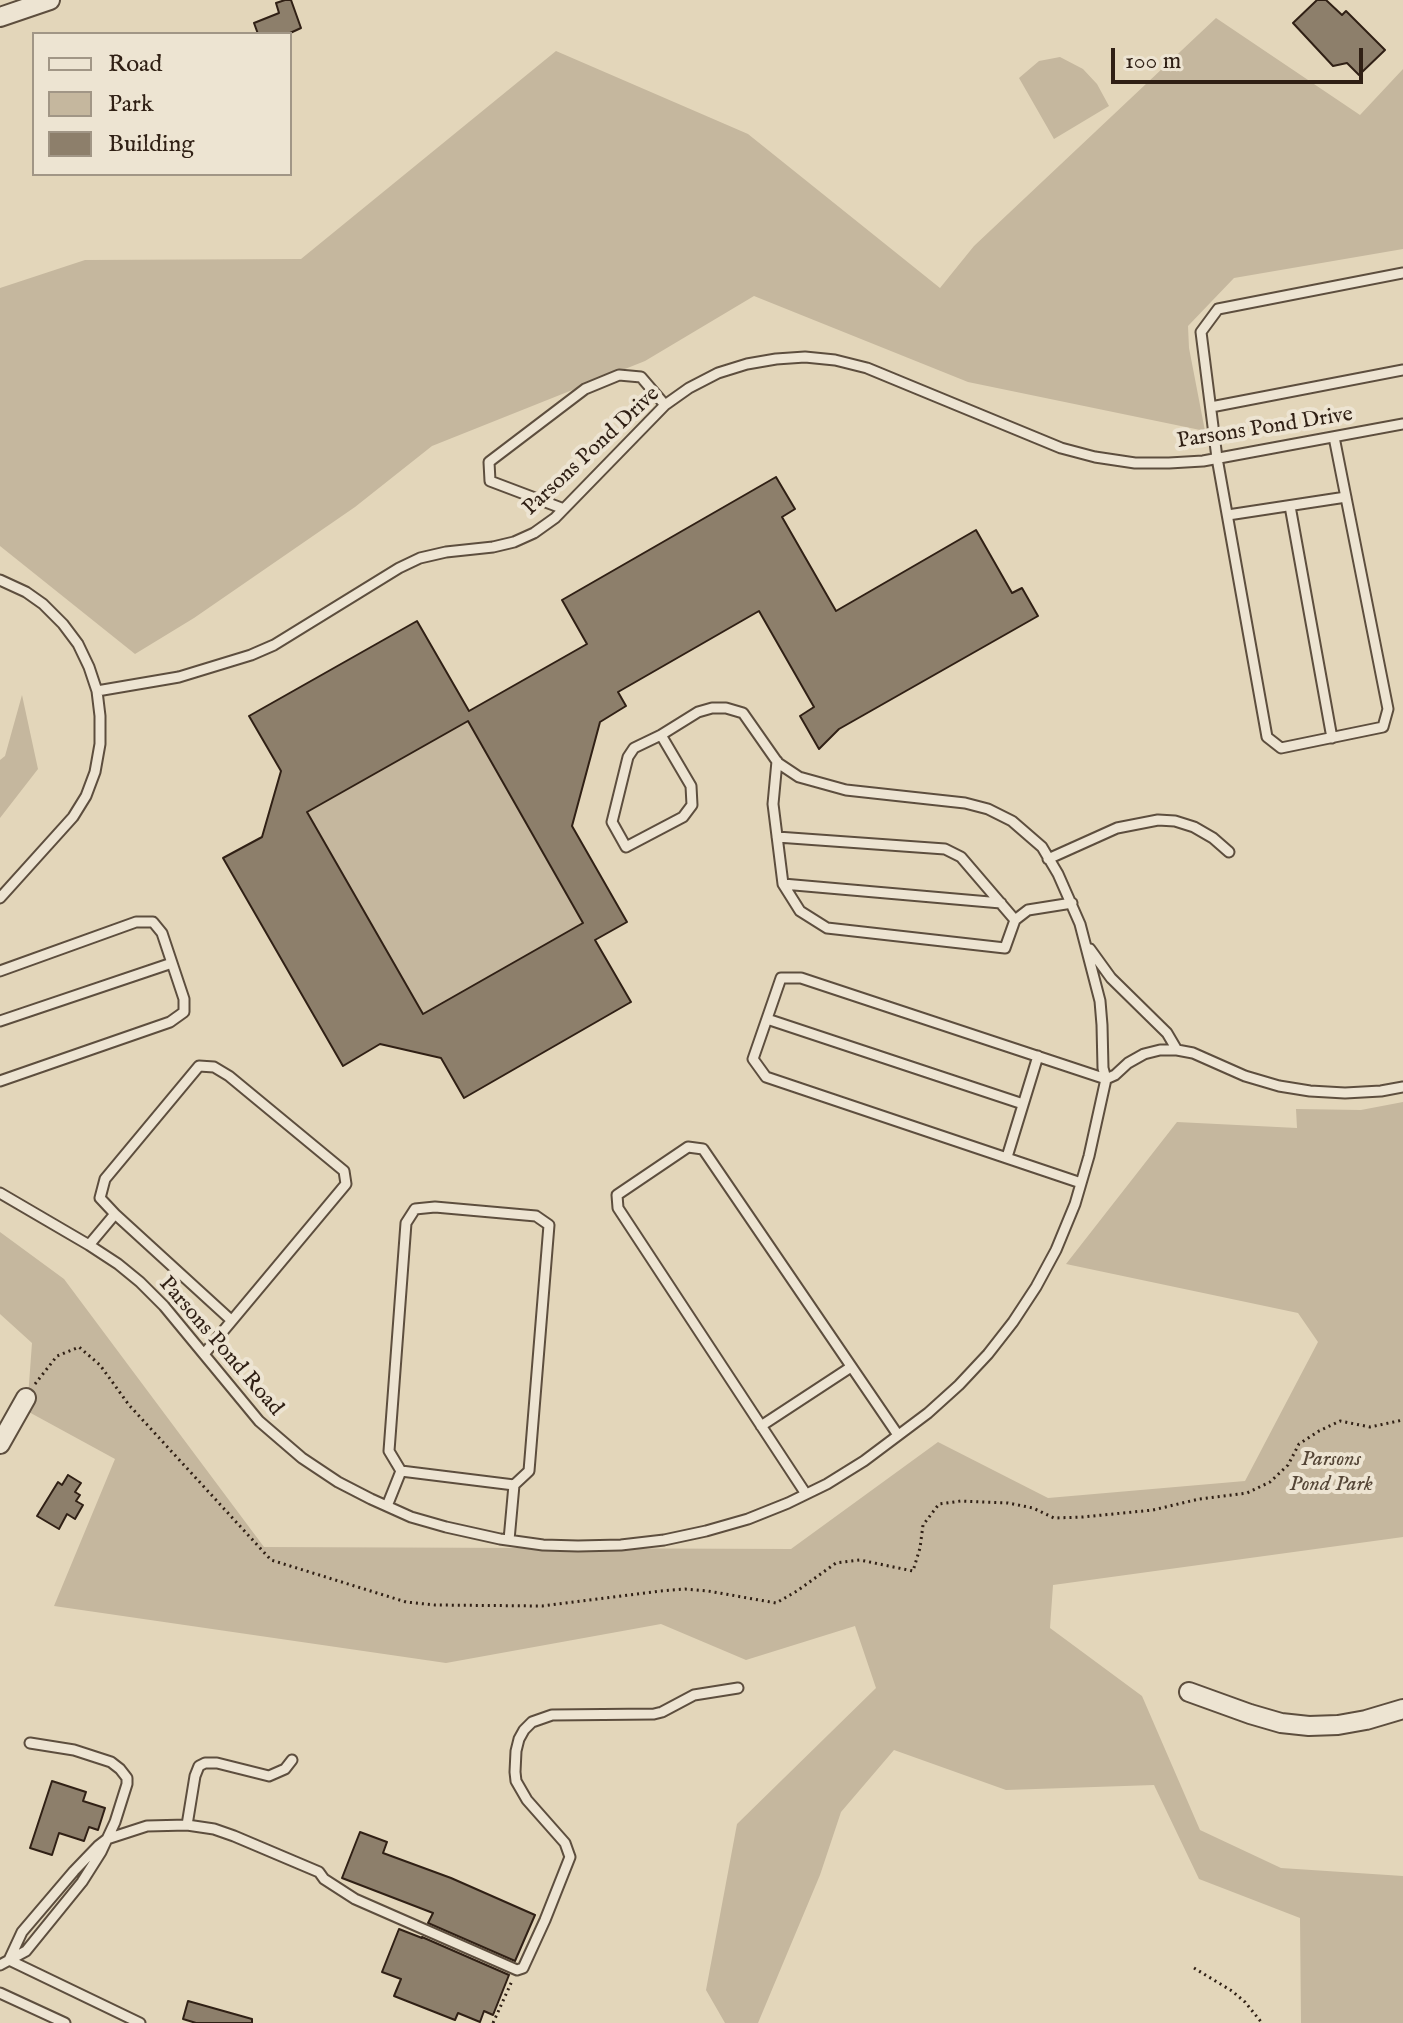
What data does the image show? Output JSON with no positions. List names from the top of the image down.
{
  "streets": {
    "lane": ["Parsons Pond Drive", "Parsons Pond Road"]
  },
  "parks": ["Parsons Pond Park"],
  "legend": ["Road", "Park", "Building"],
  "scale_bar": "100 m"
}
